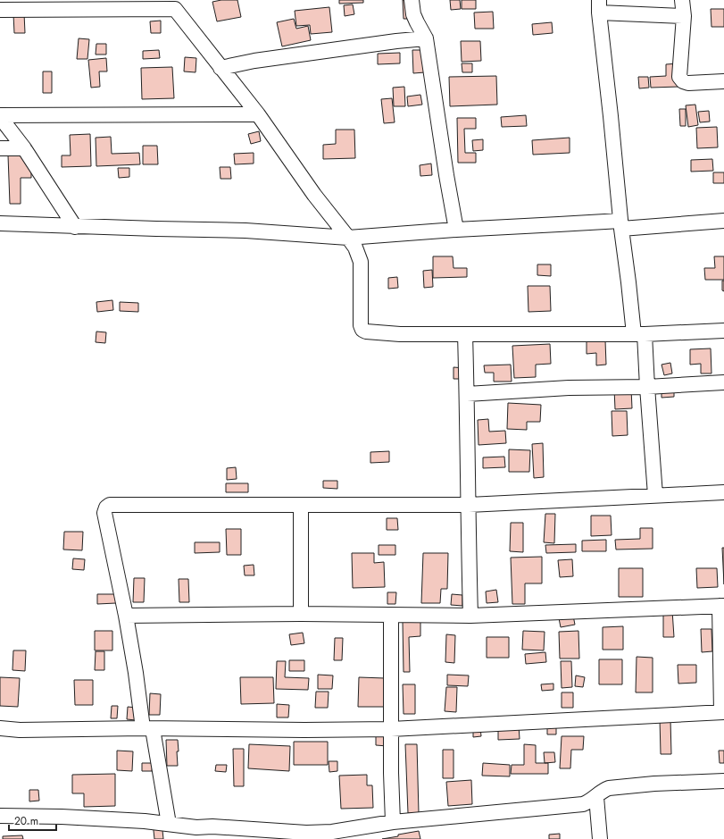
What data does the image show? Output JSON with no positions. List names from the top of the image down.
{
  "scale_bar": "20 m"
}
